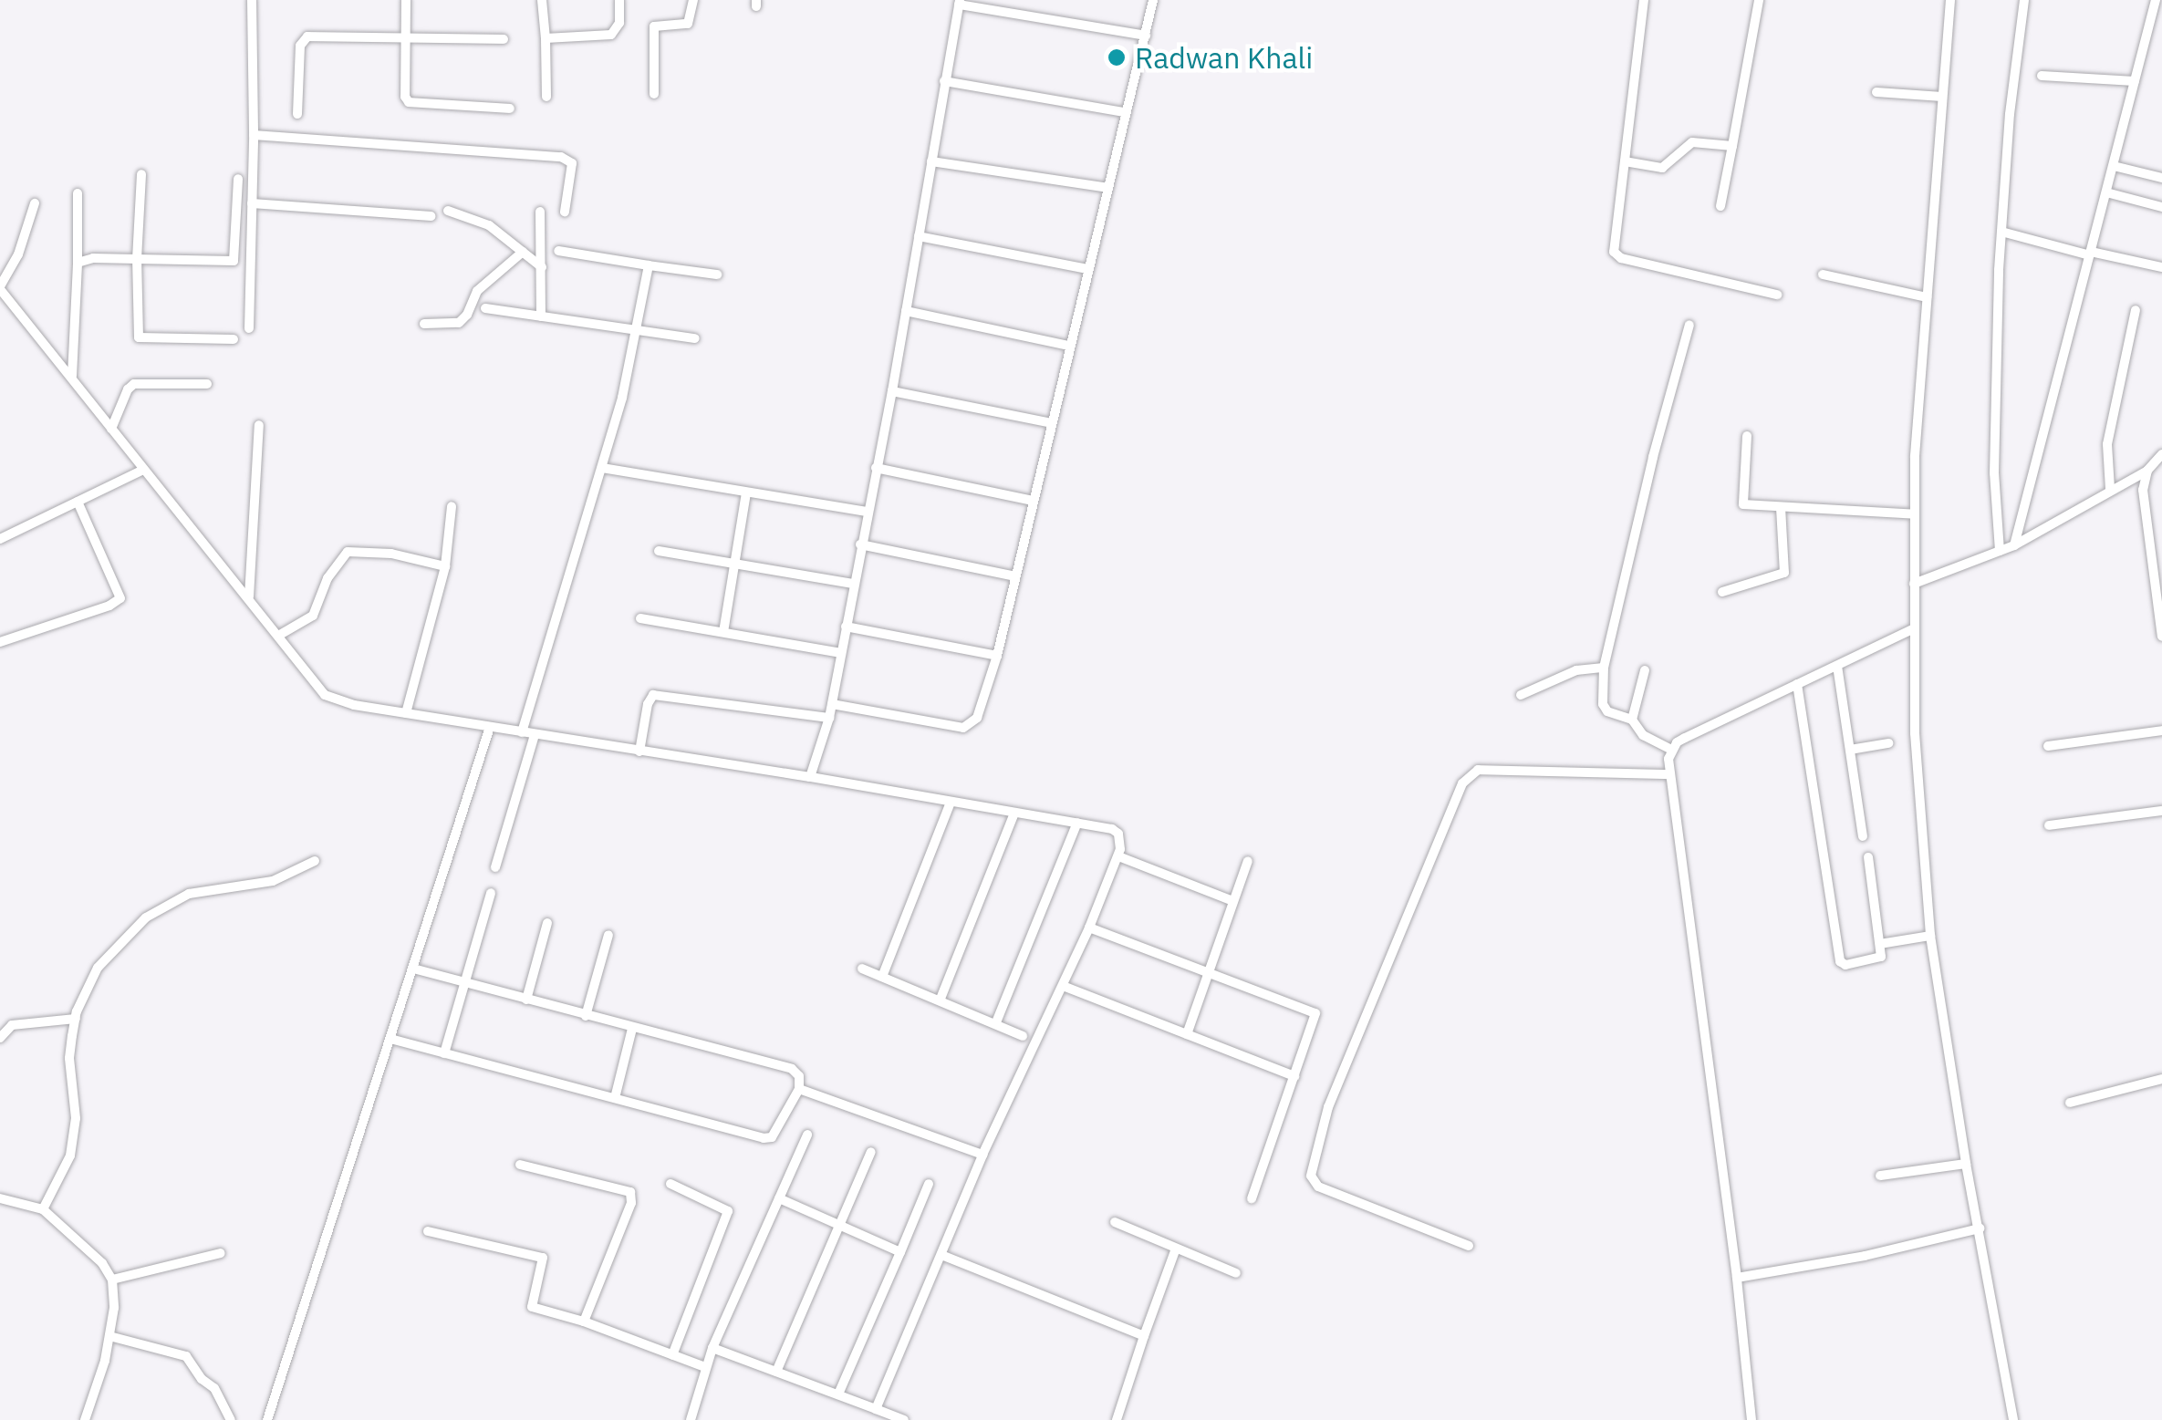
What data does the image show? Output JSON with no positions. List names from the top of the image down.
{
  "places": ["Radwan Khali"]
}
